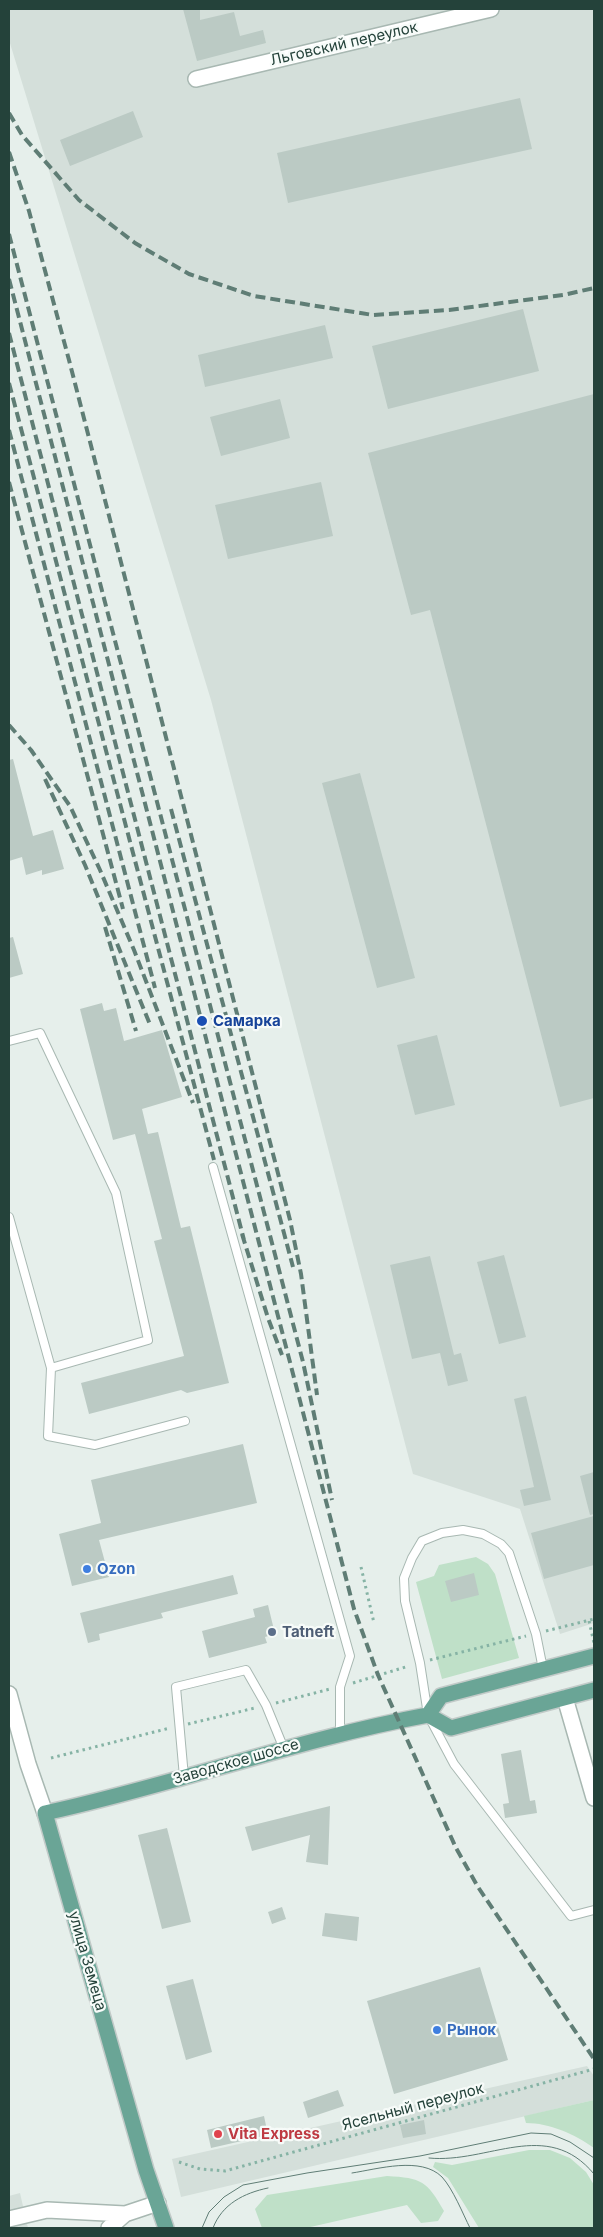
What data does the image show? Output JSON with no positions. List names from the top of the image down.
{
  "streets": {
    "main road": ["Заводское шоссе", "улица Земеца"],
    "street": ["Льговский переулок"],
    "path": ["Ясельный переулок"]
  },
  "crossings": [
    ["Заводское шоссе", "улица Земеца"]
  ],
  "places": [
    "Самарка",
    "Ozon",
    "Tatneft",
    "Рынок",
    "Vita Express"
  ]
}
